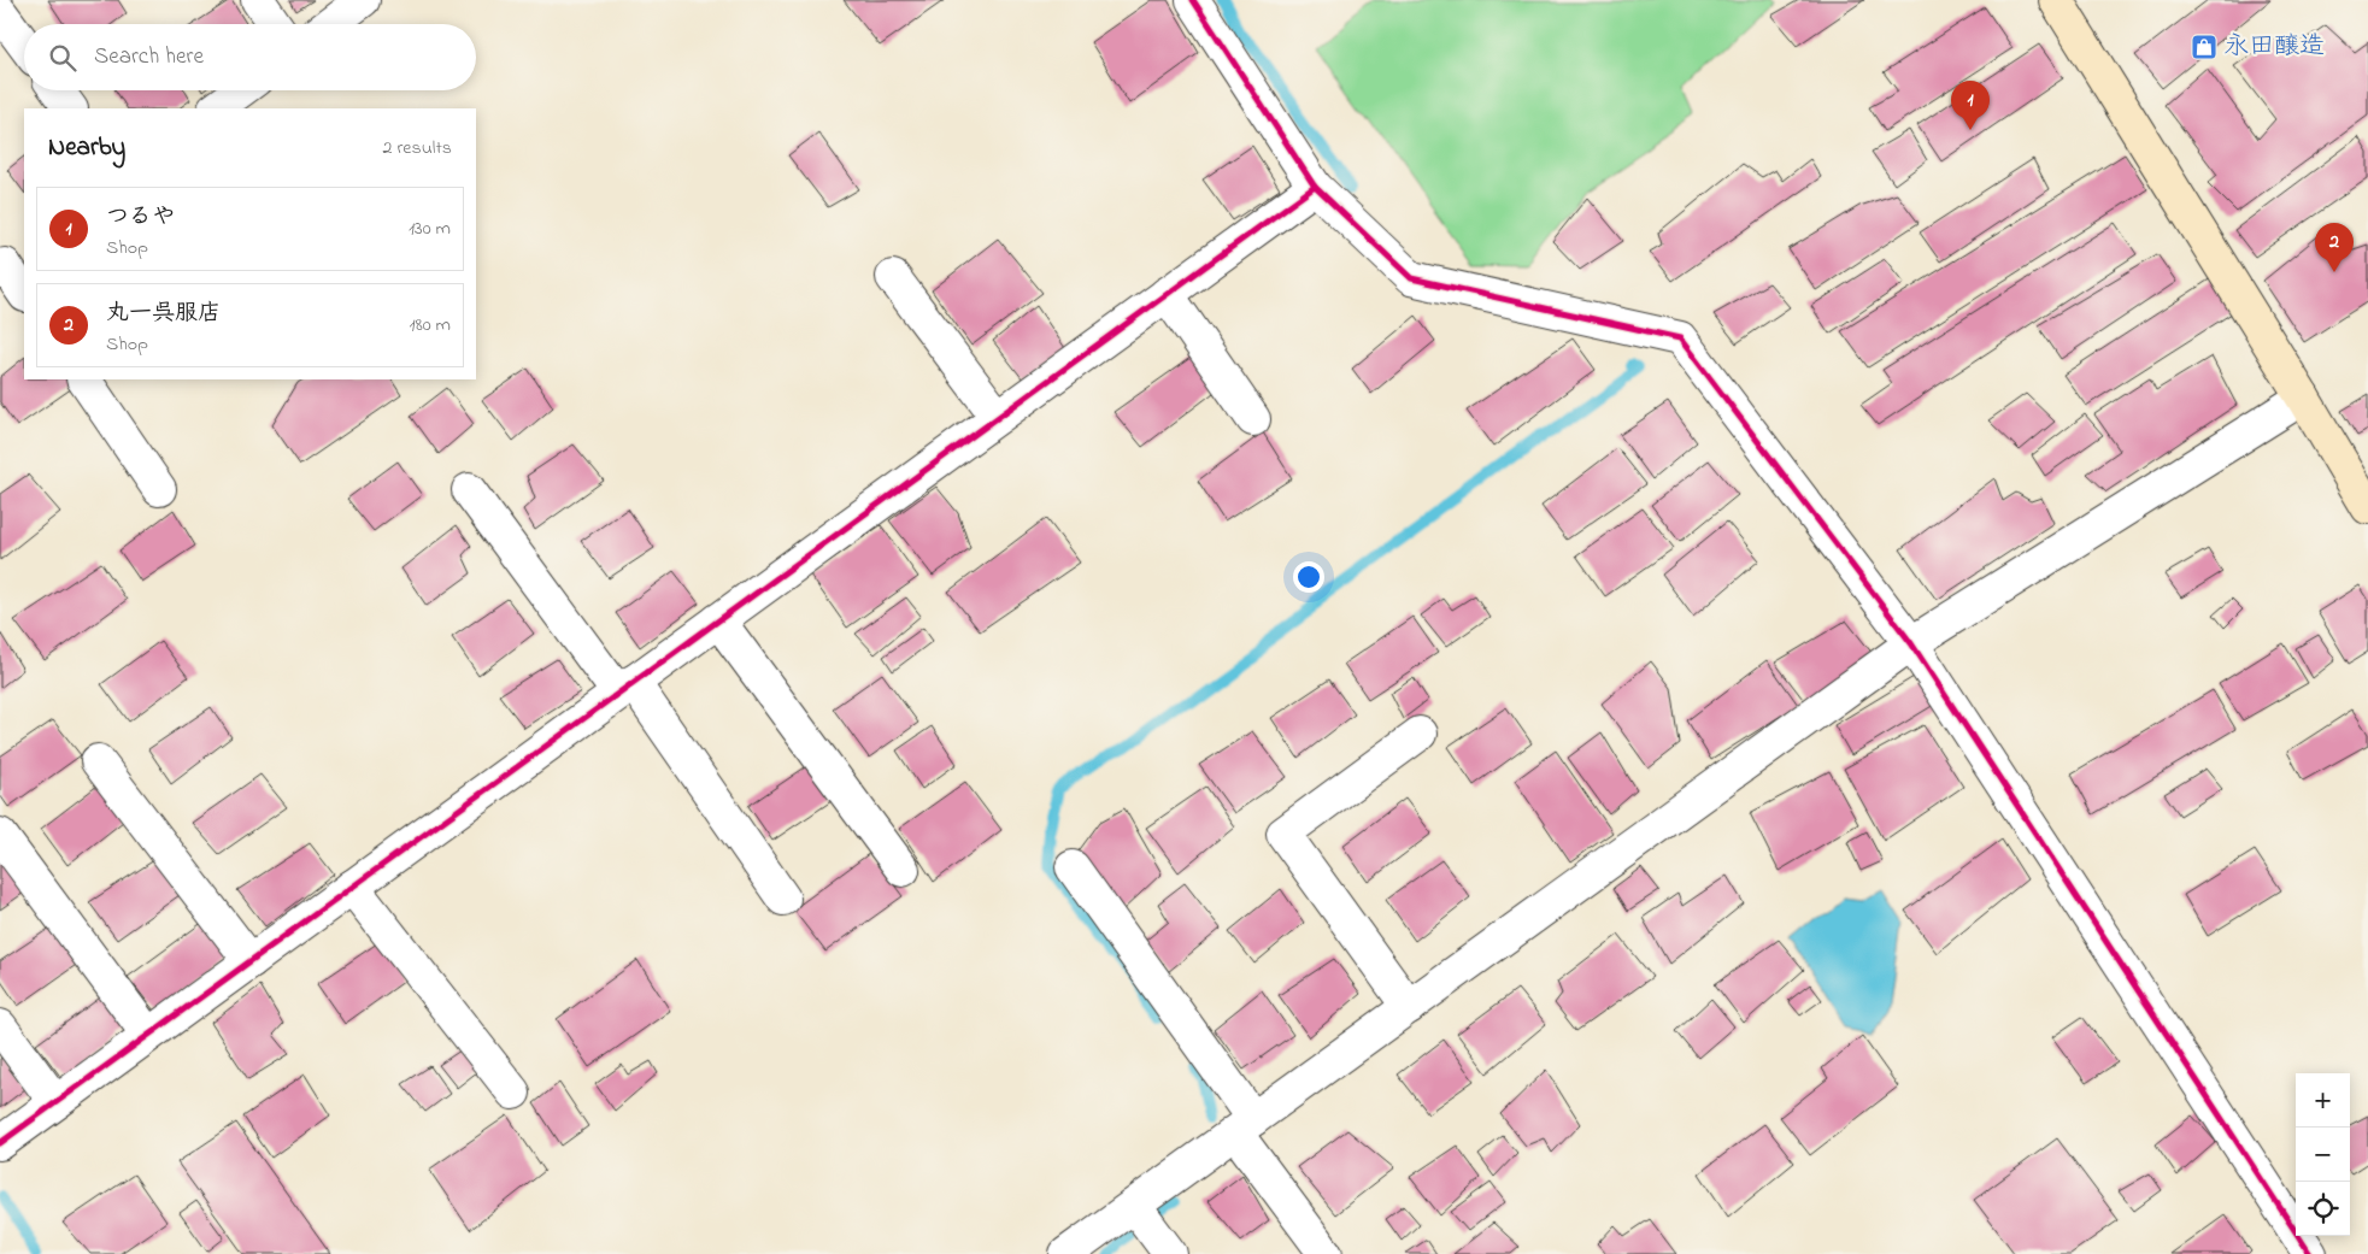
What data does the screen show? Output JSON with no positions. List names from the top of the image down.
{
  "places": {
    "shop": ["永田醸造"]
  },
  "page": {
    "search": "Search here",
    "pins": ["1", "2"],
    "heading": ["Nearby", "2 results"],
    "list": [
      {
        "mark": "1",
        "name": "つるや",
        "note": "Shop",
        "value": "130 m"
      },
      {
        "mark": "2",
        "name": "丸一呉服店",
        "note": "Shop",
        "value": "180 m"
      }
    ],
    "map_buttons": ["+", "−"]
  }
}
